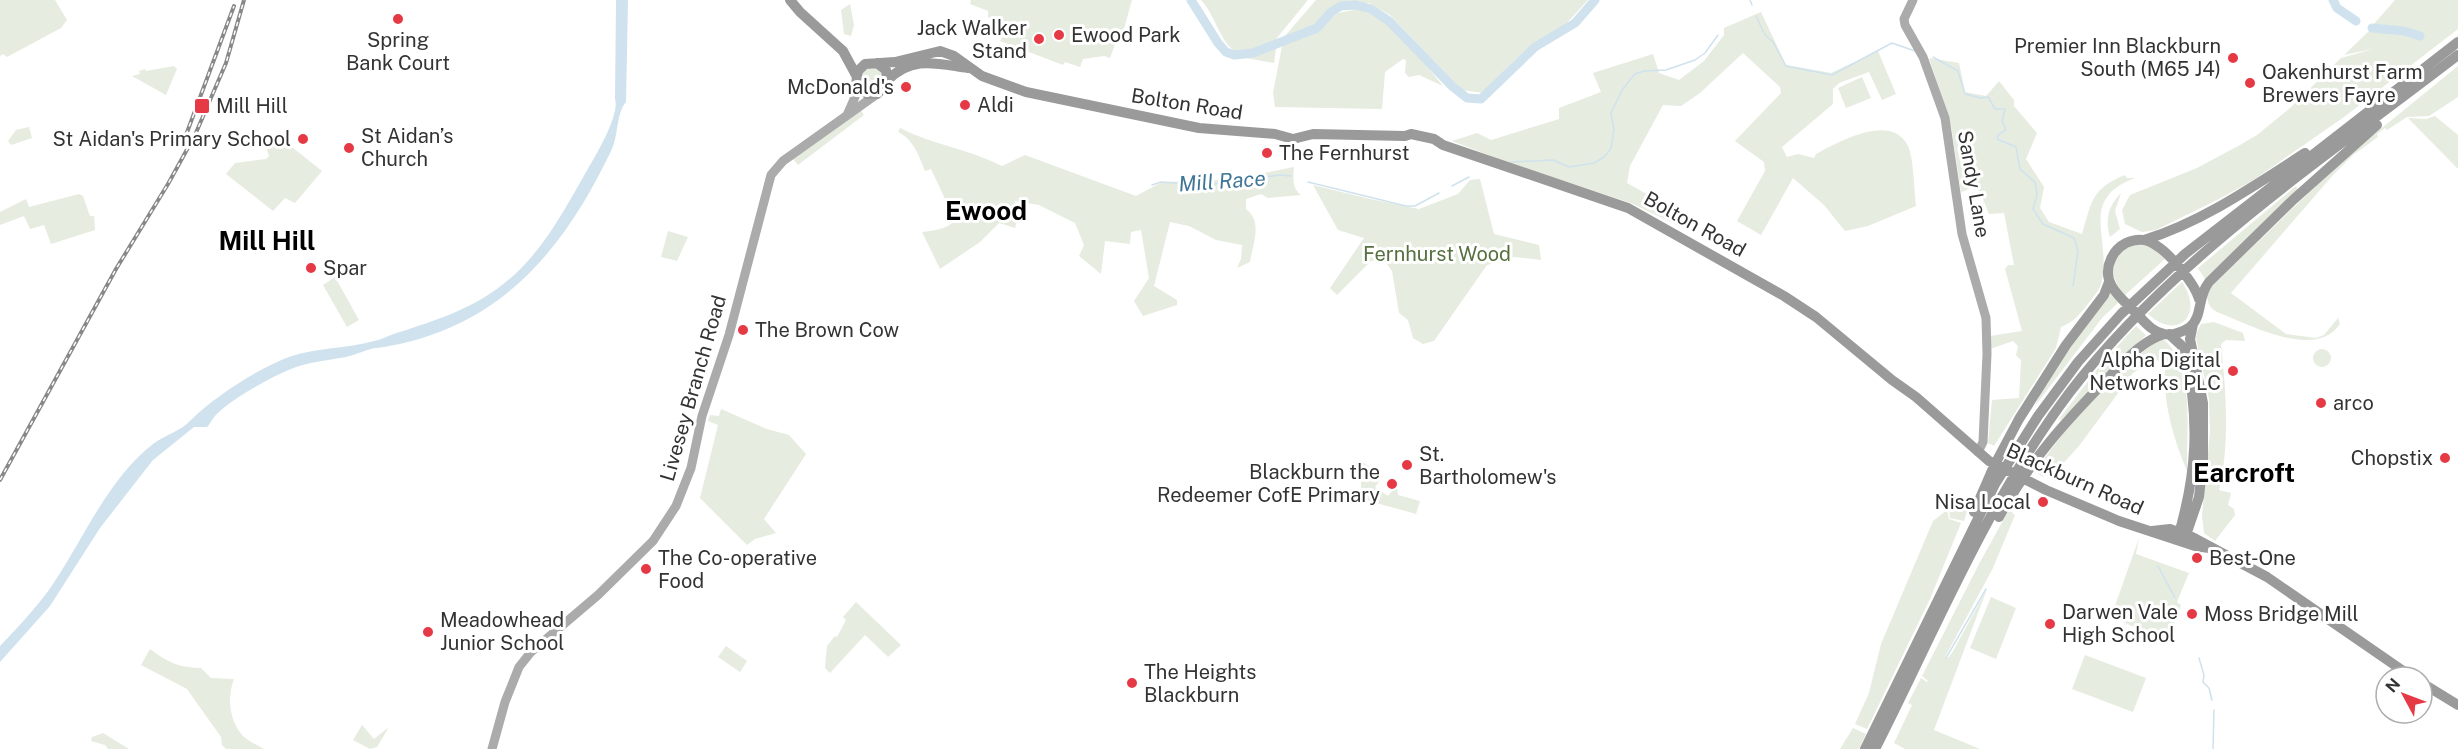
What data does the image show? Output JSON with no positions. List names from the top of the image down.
{
  "streets": {
    "highway": ["Bolton Road", "Blackburn Road"],
    "main road": ["Sandy Lane", "Livesey Branch Road"]
  },
  "crossings": [
    ["Bolton Road", "Livesey Branch Road"],
    ["Bolton Road", "Blackburn Road"],
    ["Sandy Lane", "Blackburn Road"]
  ],
  "districts": ["Ewood", "Mill Hill", "Earcroft"],
  "water": ["Mill Race"],
  "parks": ["Fernhurst Wood"],
  "places": {
    "other": [
      "Spring Bank Court",
      "Ewood Park",
      "Jack Walker Stand",
      "Premier Inn Blackburn South (M65 J4)",
      "Oakenhurst Farm Brewers Fayre",
      "McDonald's",
      "Aldi",
      "St Aidan's Primary School",
      "St Aidan’s Church",
      "The Fernhurst",
      "Spar",
      "The Brown Cow",
      "Alpha Digital Networks PLC",
      "arco",
      "Chopstix",
      "St. Bartholomew's",
      "Blackburn the Redeemer CofE Primary",
      "Nisa Local",
      "Best-One",
      "The Co-operative Food",
      "Moss Bridge Mill",
      "Darwen Vale High School",
      "Meadowhead Junior School",
      "The Heights Blackburn"
    ],
    "transit": ["Mill Hill"]
  },
  "north": "top left"
}
